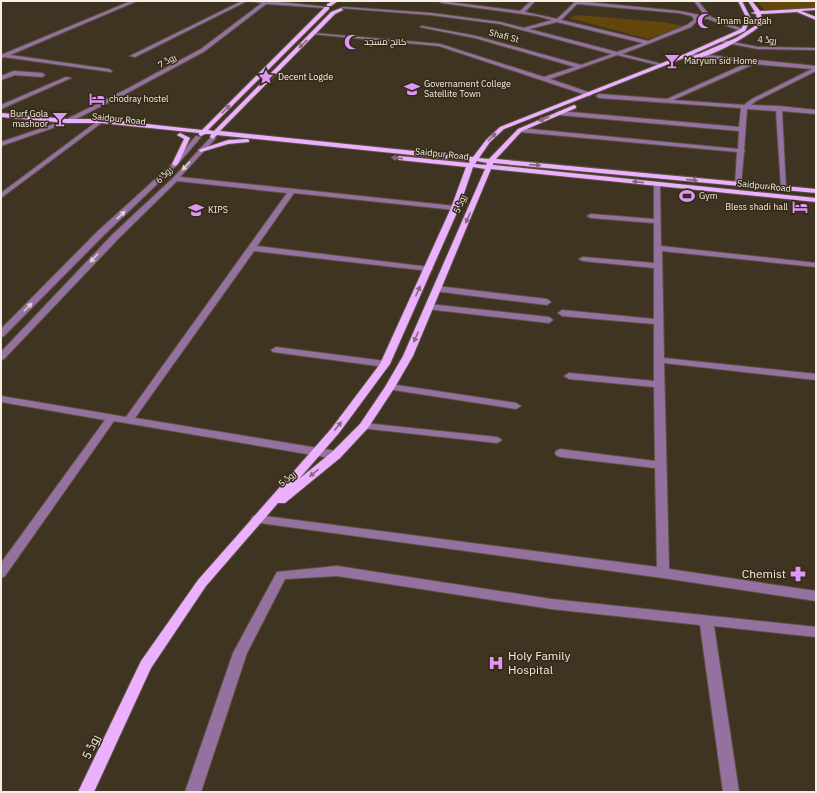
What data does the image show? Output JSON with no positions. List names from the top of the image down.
{
  "streets": {
    "main road": ["Saidpur Road", "روڈ 6", "روڈ 5"],
    "street": ["Shafi St", "روڈ 4", "روڈ 7"]
  },
  "crossings": [
    ["روڈ 4", "روڈ 5"],
    ["روڈ 7", "Saidpur Road"],
    ["Saidpur Road", "روڈ 6"],
    ["Saidpur Road", "روڈ 5"]
  ],
  "places": {
    "mosque": ["Imam Bargah", "کالج مسجد"],
    "bar": ["Maryum sid Home", "Burf Gola mashoor"],
    "place": ["Decent Logde"],
    "school or university": ["Governament College Satellite Town", "KIPS"],
    "hotel": ["chodray hostel", "Bless shadi hall"],
    "sports": ["Gym"],
    "pharmacy": ["Chemist"],
    "hospital": ["Holy Family Hospital"]
  }
}
